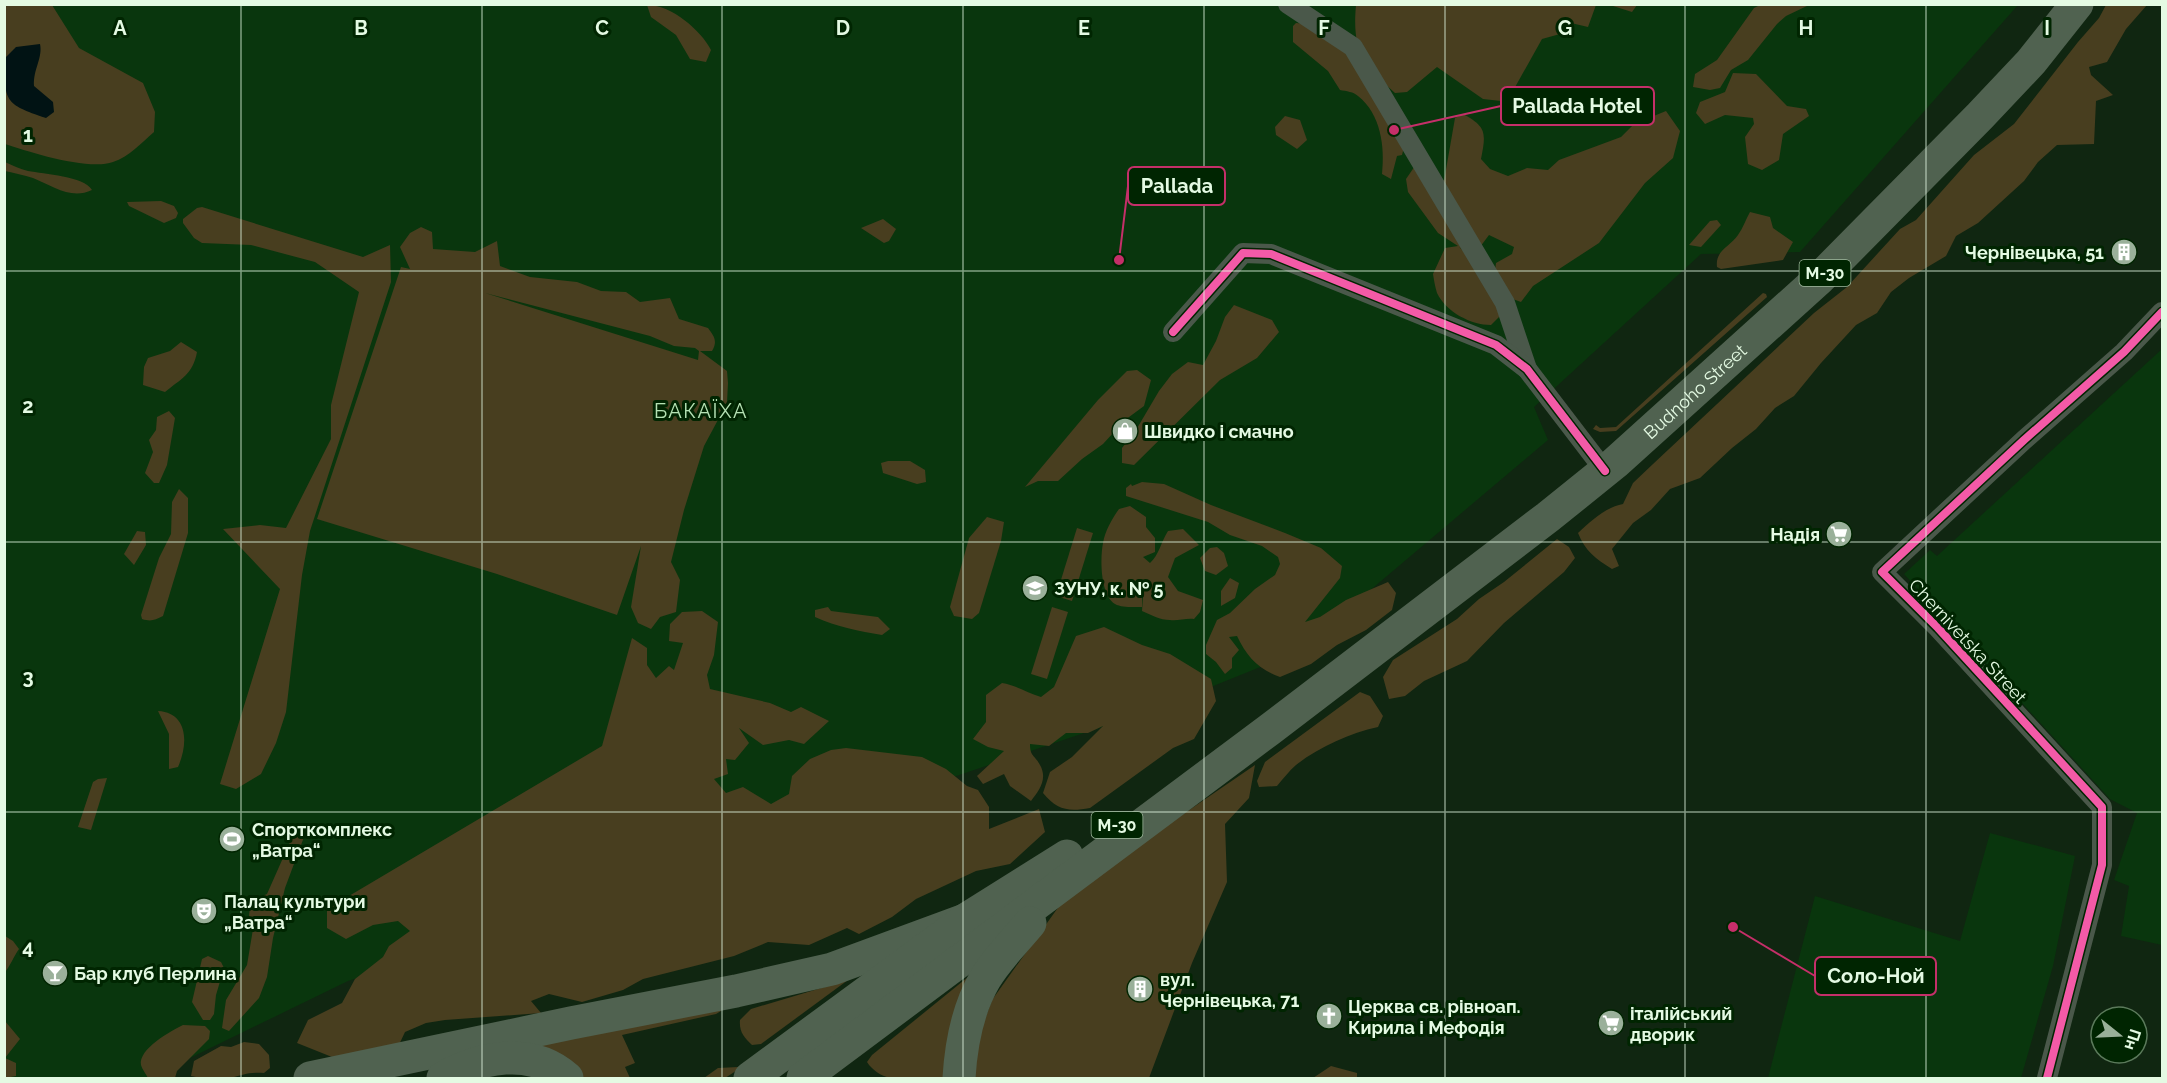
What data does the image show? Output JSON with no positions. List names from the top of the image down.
{
  "streets": {
    "highway": ["М-30", "Budnoho Street"],
    "street": ["Chernivetska Street"]
  },
  "crossings": [
    ["М-30", "Budnoho Street"]
  ],
  "districts": ["БАКАЇХА"],
  "places": {
    "other": ["Pallada Hotel", "Pallada", "Соло-Ной"],
    "building": ["Чернівецька, 51", "вул. Чернівецька, 71"],
    "shop": ["Швидко і смачно"],
    "supermarket": ["Надія", "італійський дворик"],
    "school or university": ["ЗУНУ, к. № 5"],
    "sports": ["Спорткомплекс „Ватра“"],
    "theatre": ["Палац культури „Ватра“"],
    "bar": ["Бар клуб Перлина"],
    "church": ["Церква св. рівноап. Кирила і Мефодія"]
  },
  "north": "right",
  "grid": {
    "columns": [
      "A",
      "B",
      "C",
      "D",
      "E",
      "F",
      "G",
      "H",
      "I"
    ],
    "rows": [
      "1",
      "2",
      "3",
      "4"
    ]
  }
}
